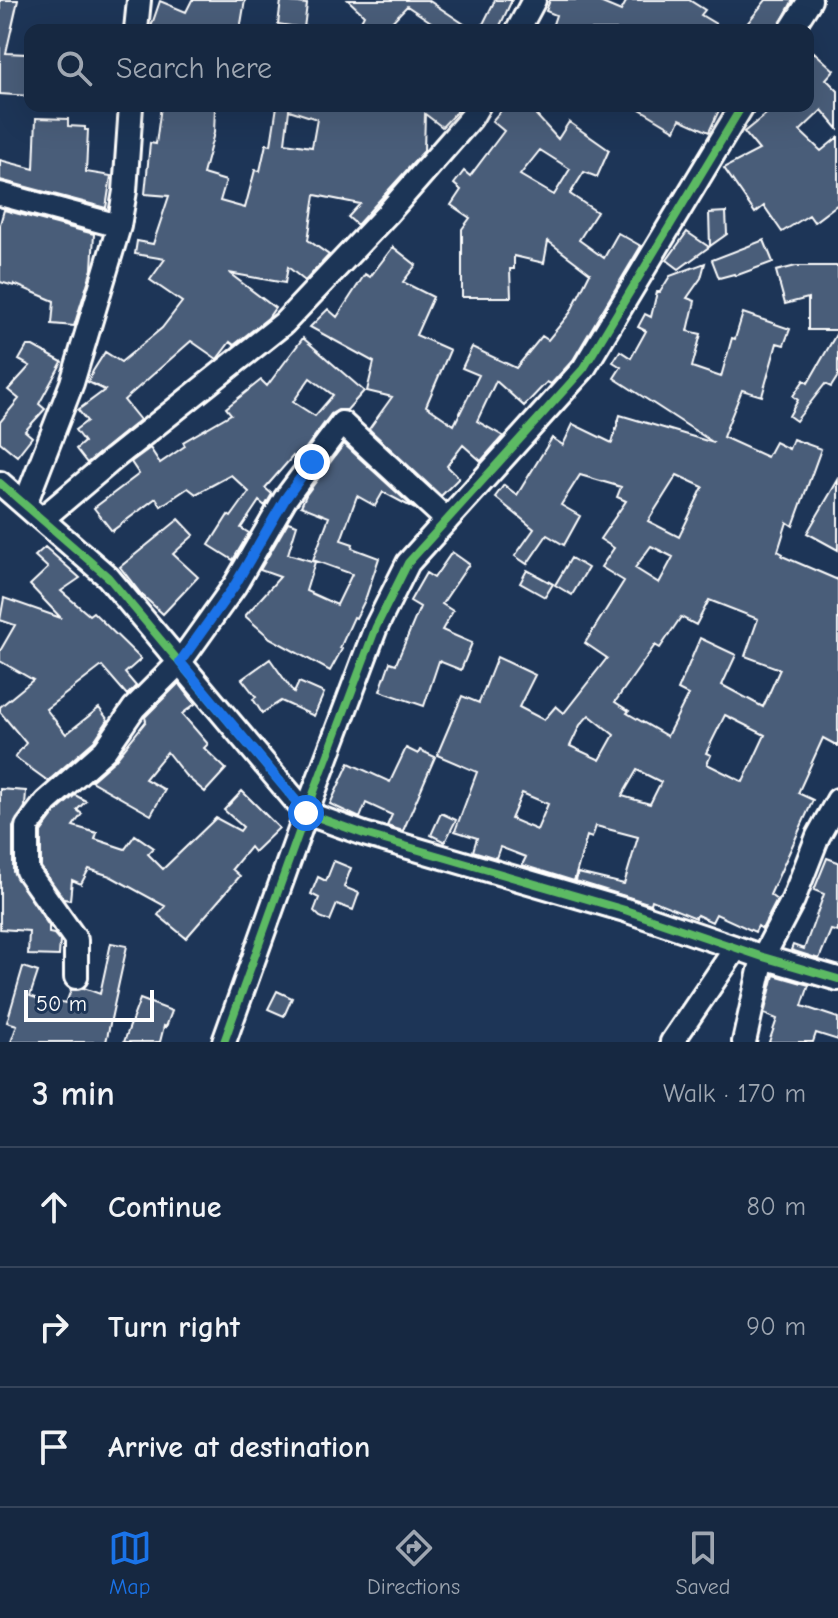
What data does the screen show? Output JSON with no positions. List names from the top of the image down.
{
  "scale_bar": "50 m",
  "page": {
    "search": "Search here",
    "scale": "50 m",
    "heading": ["3 min", "Walk · 170 m"],
    "list": [
      ["Continue", "80 m"],
      ["Turn right", "90 m"],
      "Arrive at destination"
    ],
    "nav": ["Map", "Directions", "Saved"]
  }
}
